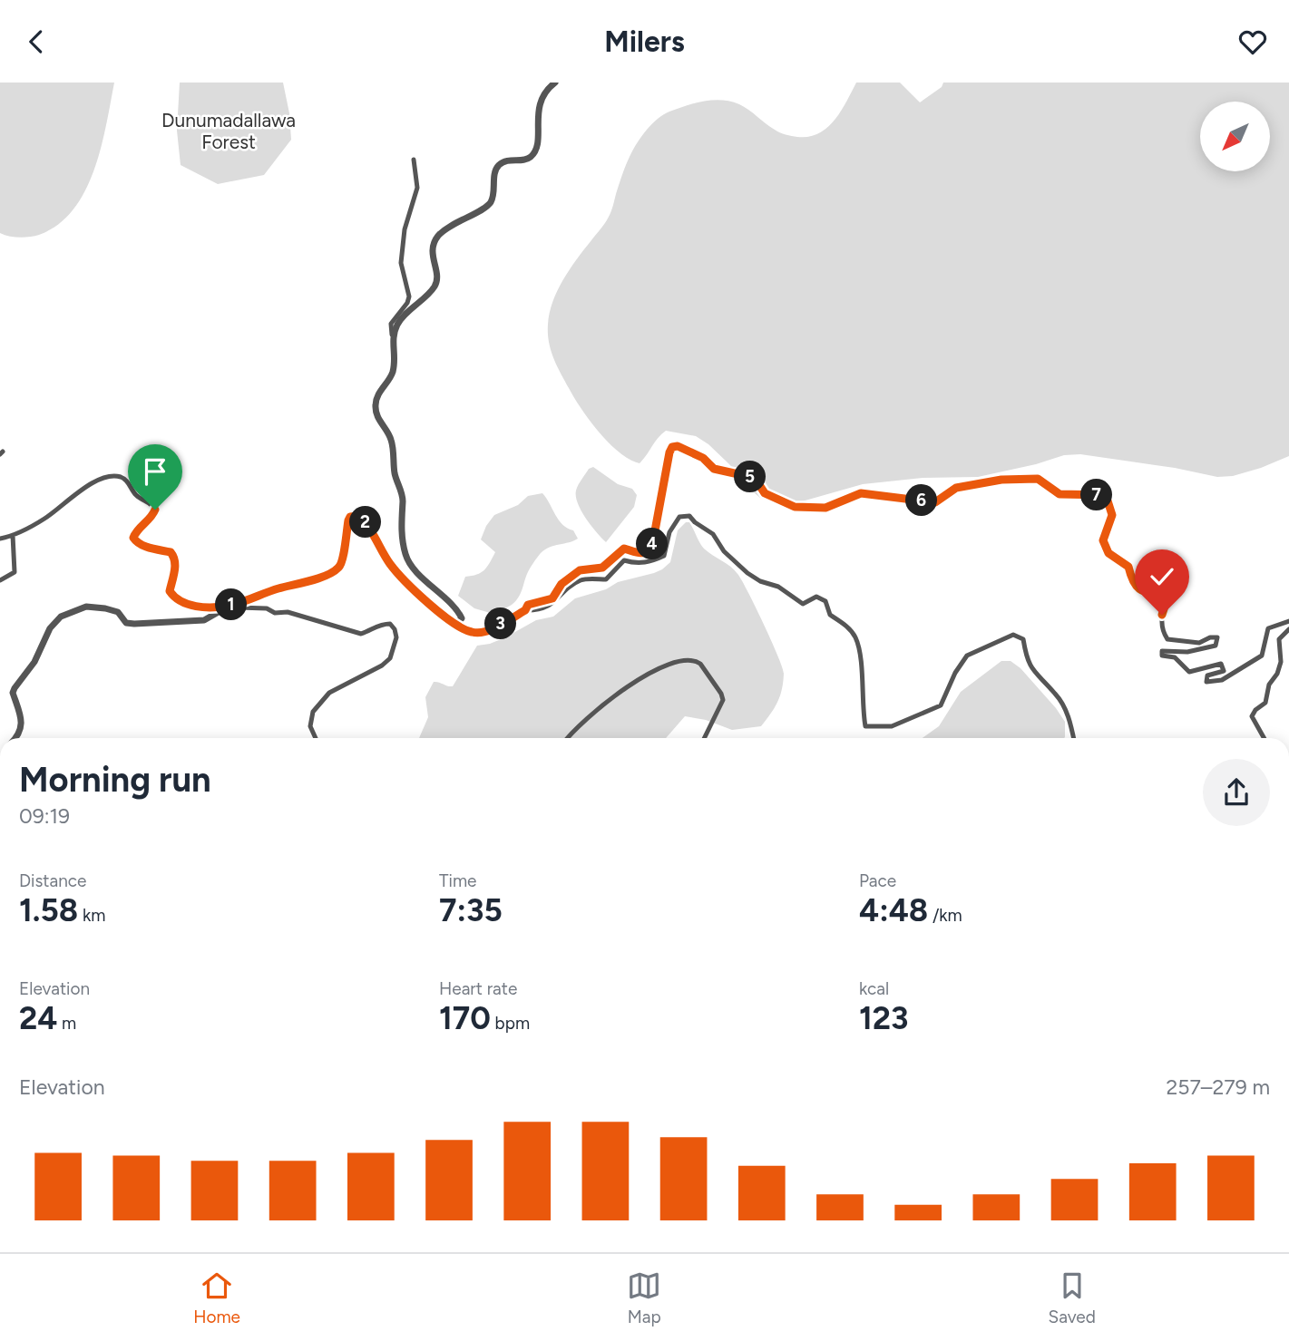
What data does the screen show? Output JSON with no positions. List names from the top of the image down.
{
  "parks": ["Dunumadallawa Forest"],
  "north": "bottom left",
  "page": {
    "header": "Milers",
    "pins": [
      "5",
      "7",
      "6",
      "2",
      "4",
      "1",
      "3"
    ],
    "heading": ["Morning run", "09:19"],
    "stats": [
      ["Distance", "1.58 km"],
      ["Time", "7:35"],
      ["Pace", "4:48 /km"],
      ["Elevation", "24 m"],
      ["Heart rate", "170 bpm"],
      ["kcal", "123"]
    ],
    "chart": ["Elevation", "257–279 m"],
    "tabs": ["Home", "Map", "Saved"]
  }
}
